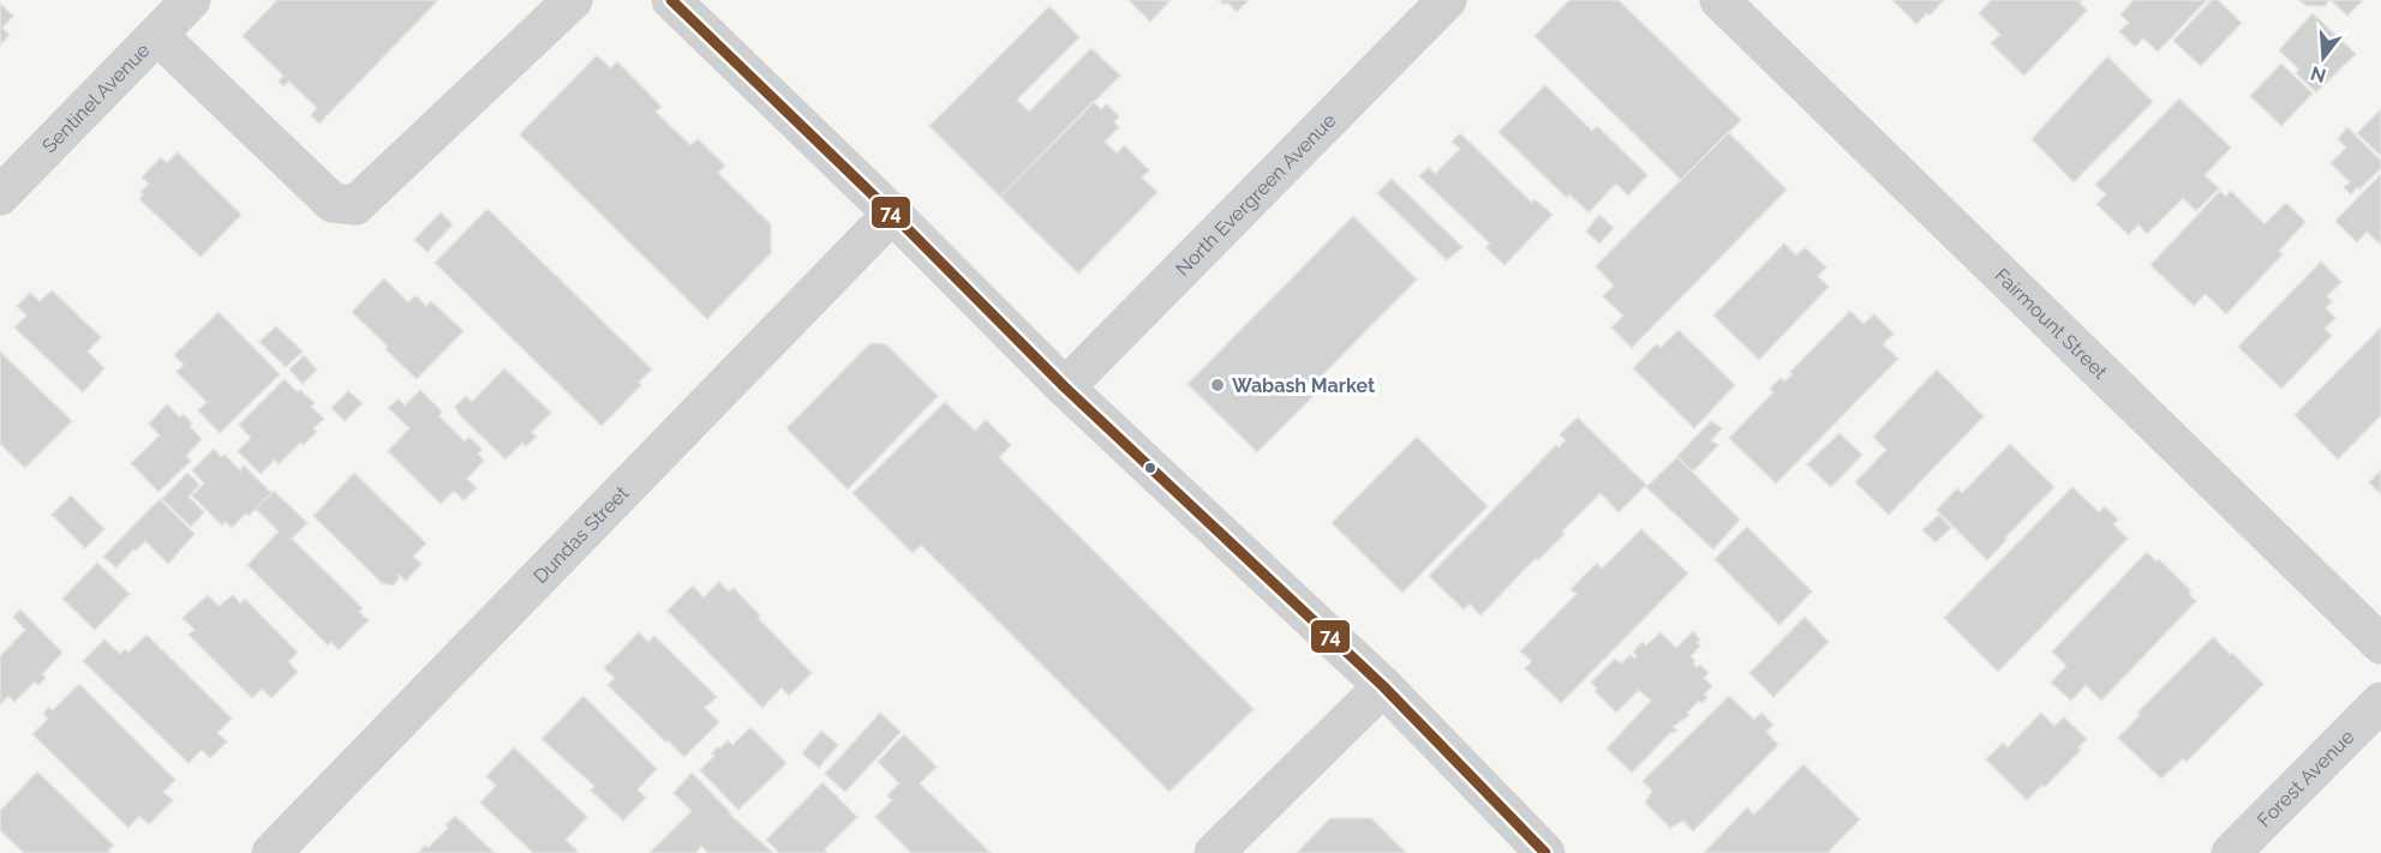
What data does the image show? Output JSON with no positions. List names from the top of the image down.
{
  "streets": {
    "street": [
      "Sentinel Avenue",
      "North Evergreen Avenue",
      "Fairmount Street",
      "Dundas Street",
      "Forest Avenue"
    ]
  },
  "places": ["Wabash Market"],
  "lines": ["transit line 74"],
  "north": "bottom"
}
